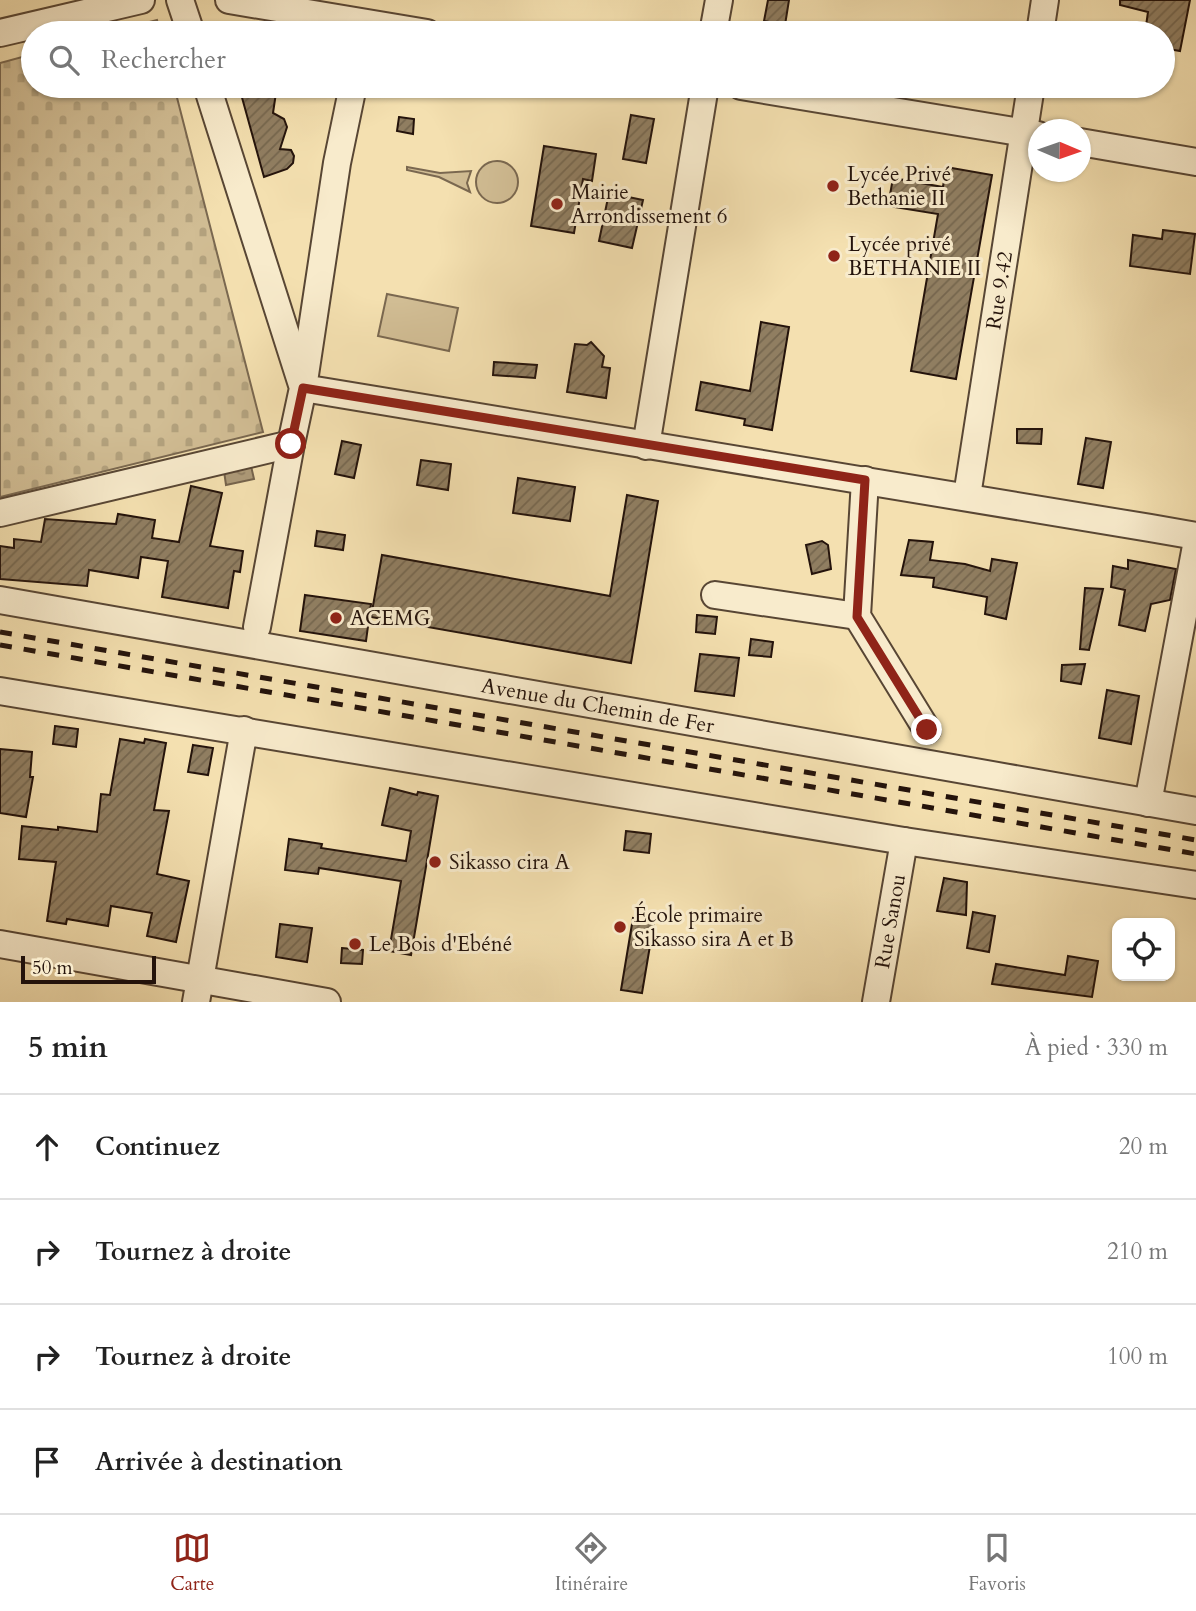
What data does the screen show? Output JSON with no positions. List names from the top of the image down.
{
  "streets": {
    "street": ["Rue 9.42", "Avenue du Chemin de Fer", "Rue Sanou"]
  },
  "places": [
    "Lycée Privé Bethanie II",
    "Mairie Arrondissement 6",
    "Lycée privé BETHANIE II",
    "ACEMG",
    "Sikasso cira A",
    "École primaire Sikasso sira A et B",
    "Le Bois d'Ebéné"
  ],
  "scale_bar": "50 m",
  "north": "right",
  "page": {
    "search": "Rechercher",
    "scale": "50 m",
    "heading": ["5 min", "À pied · 330 m"],
    "list": [
      ["Continuez", "20 m"],
      ["Tournez à droite", "210 m"],
      ["Tournez à droite", "100 m"],
      "Arrivée à destination"
    ],
    "nav": ["Carte", "Itinéraire", "Favoris"]
  }
}
